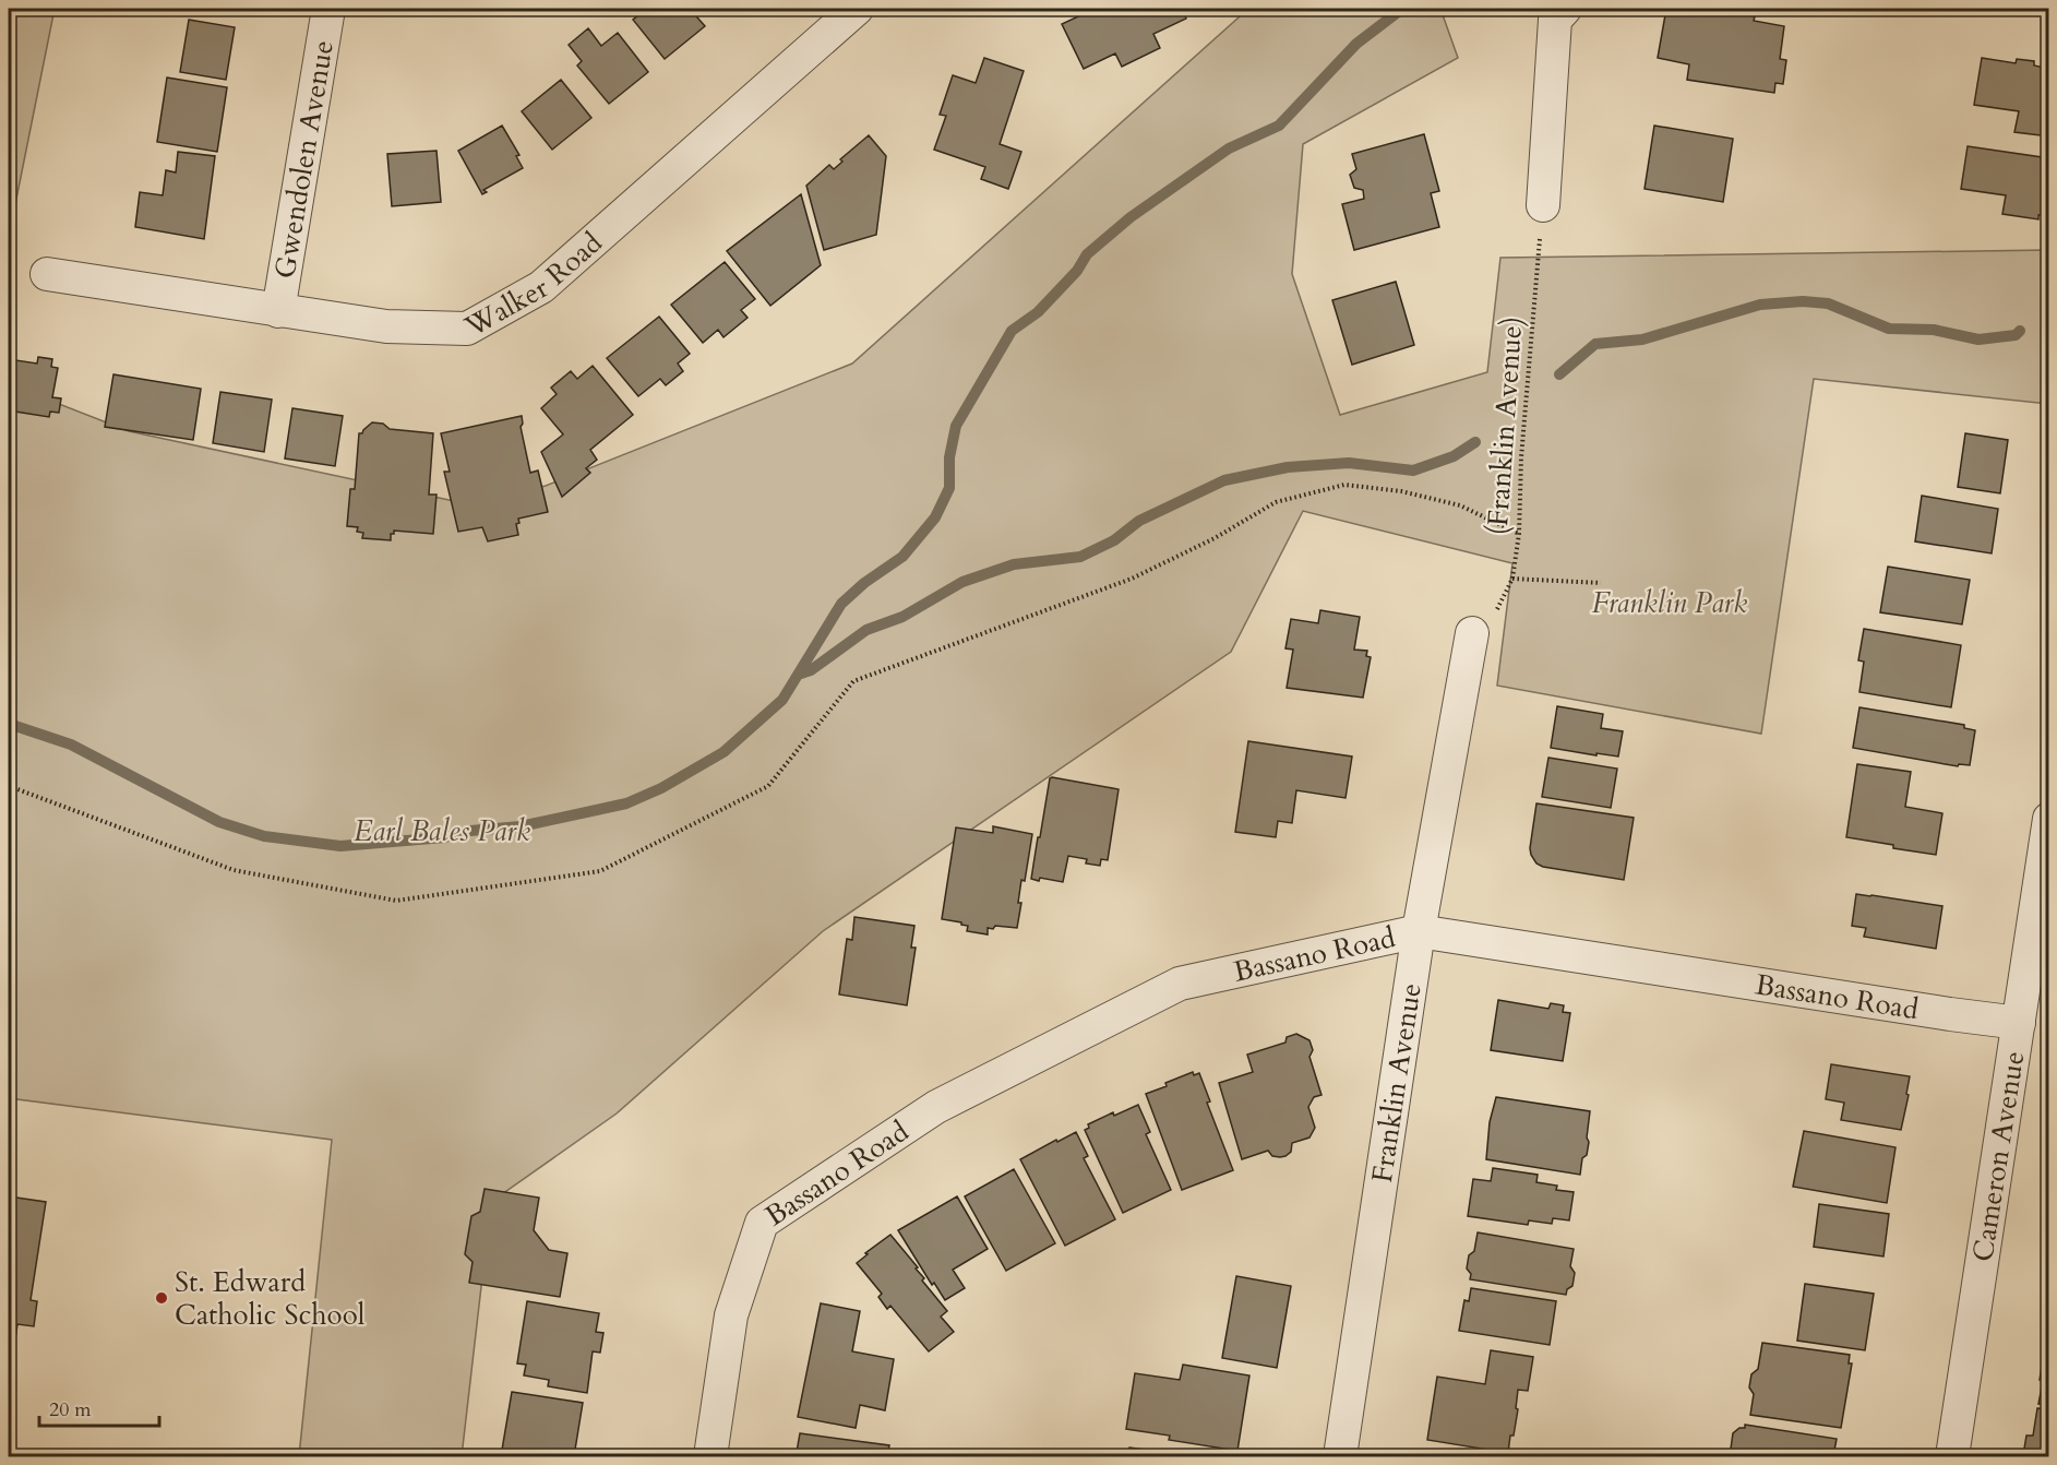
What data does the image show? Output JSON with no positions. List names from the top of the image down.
{
  "streets": {
    "street": [
      "Gwendolen Avenue",
      "Walker Road",
      "Bassano Road",
      "Franklin Avenue",
      "Cameron Avenue"
    ],
    "path": ["(Franklin Avenue)"]
  },
  "crossings": [
    ["Gwendolen Avenue", "Walker Road"],
    ["(Franklin Avenue)", "Franklin Avenue"],
    ["Bassano Road", "Franklin Avenue"],
    ["Bassano Road", "Cameron Avenue"]
  ],
  "parks": ["Franklin Park", "Earl Bales Park"],
  "places": ["St. Edward Catholic School"],
  "scale_bar": "20 m"
}
